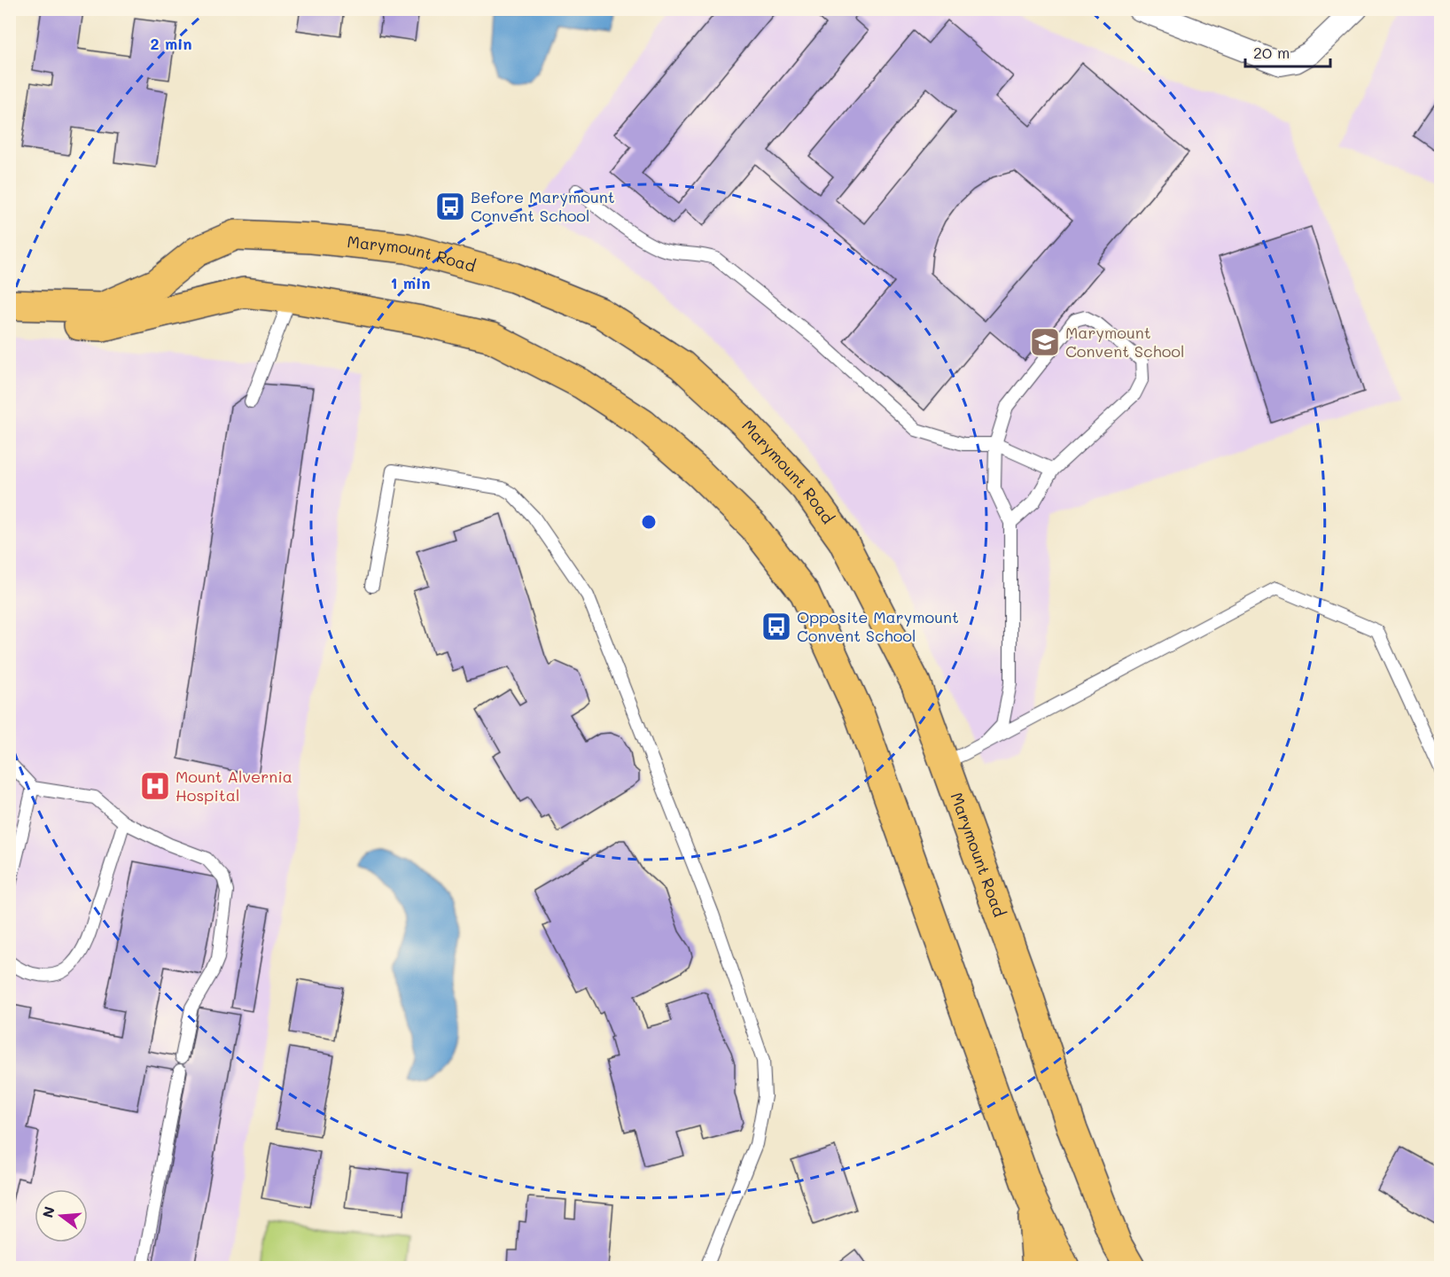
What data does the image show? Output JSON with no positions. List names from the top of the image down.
{
  "streets": {
    "main road": ["Marymount Road"]
  },
  "places": {
    "bus stop": ["Before Marymount Convent School", "Opposite Marymount Convent School"],
    "school or university": ["Marymount Convent School"],
    "hospital": ["Mount Alvernia Hospital"]
  },
  "scale_bar": "20 m",
  "north": "left",
  "rings": ["2 min", "1 min"]
}
